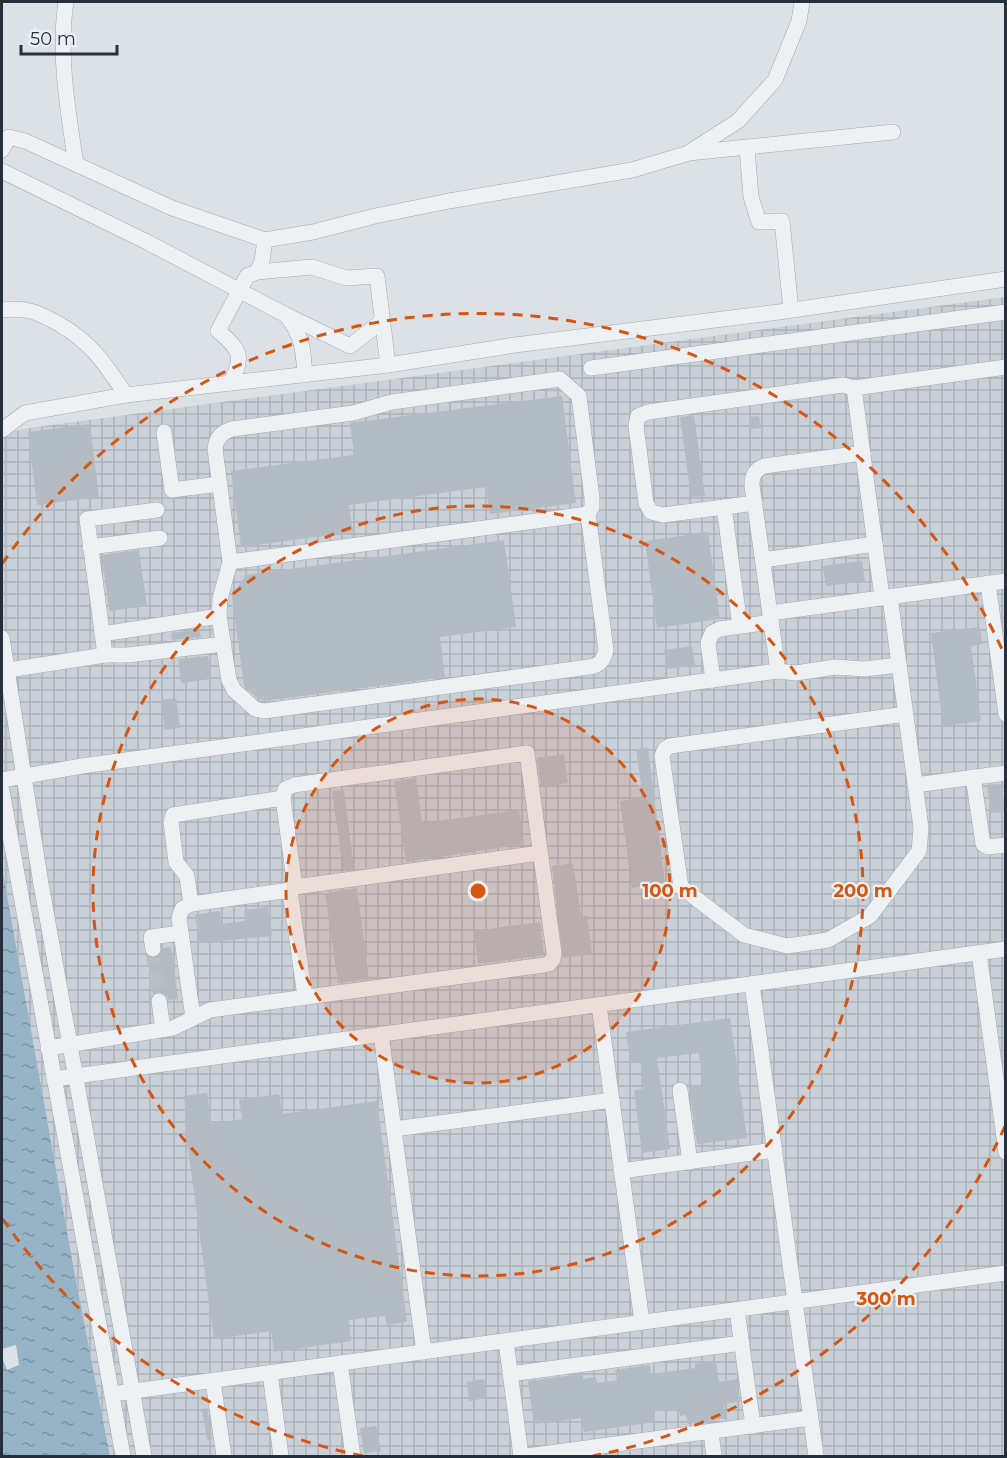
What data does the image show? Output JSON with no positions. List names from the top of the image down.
{
  "scale_bar": "50 m",
  "rings": ["100 m", "200 m", "300 m"]
}
